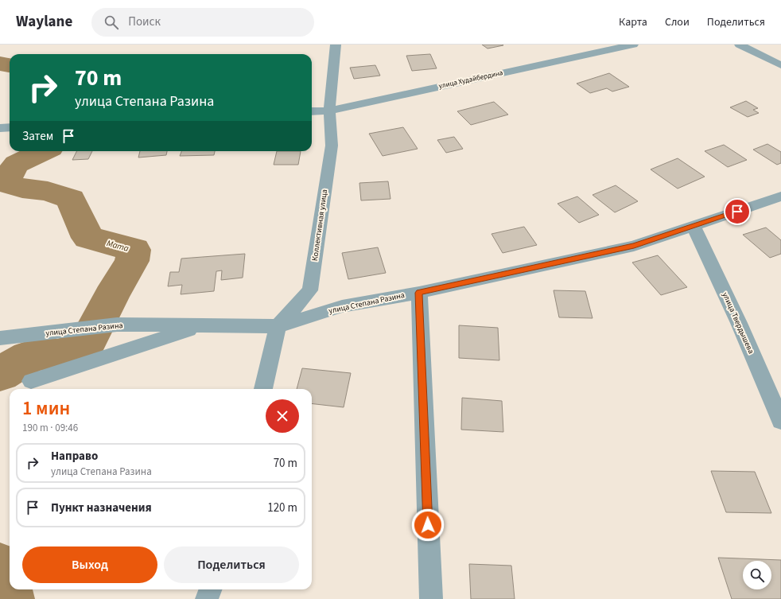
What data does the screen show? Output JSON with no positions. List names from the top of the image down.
{
  "streets": {
    "street": [
      "улица Худайбердина",
      "Коллективная улица",
      "улица Степана Разина",
      "улица Твердышева"
    ]
  },
  "crossings": [
    ["улица Худайбердина", "Коллективная улица"],
    ["Коллективная улица", "улица Степана Разина"],
    ["улица Степана Разина", "улица Твердышева"]
  ],
  "water": ["Мата"],
  "page": {
    "header": "Waylane",
    "search": "Поиск",
    "nav": ["Карта", "Слои", "Поделиться"],
    "turn": ["70 m", "улица Степана Разина"],
    "then": "Затем",
    "heading": ["1 мин", "190 m · 09:46"],
    "list": [
      {
        "name": "Направо",
        "note": "улица Степана Разина",
        "value": "70 m"
      },
      {
        "name": "Пункт назначения",
        "value": "120 m"
      }
    ],
    "buttons": ["Выход", "Поделиться"]
  }
}
